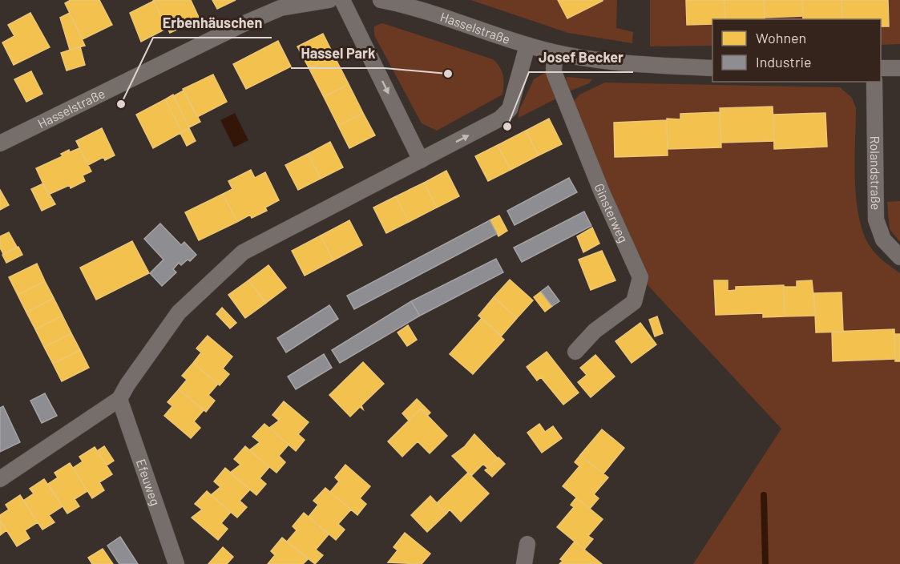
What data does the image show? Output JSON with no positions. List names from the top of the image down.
{
  "streets": {
    "street": [
      "Hasselstraße",
      "Rolandstraße",
      "Ginsterweg",
      "Efeuweg"
    ]
  },
  "crossings": [
    ["Hasselstraße", "Ginsterweg"]
  ],
  "places": ["Hassel Park", "Erbenhäuschen", "Josef Becker"],
  "legend": ["Wohnen", "Industrie"]
}
